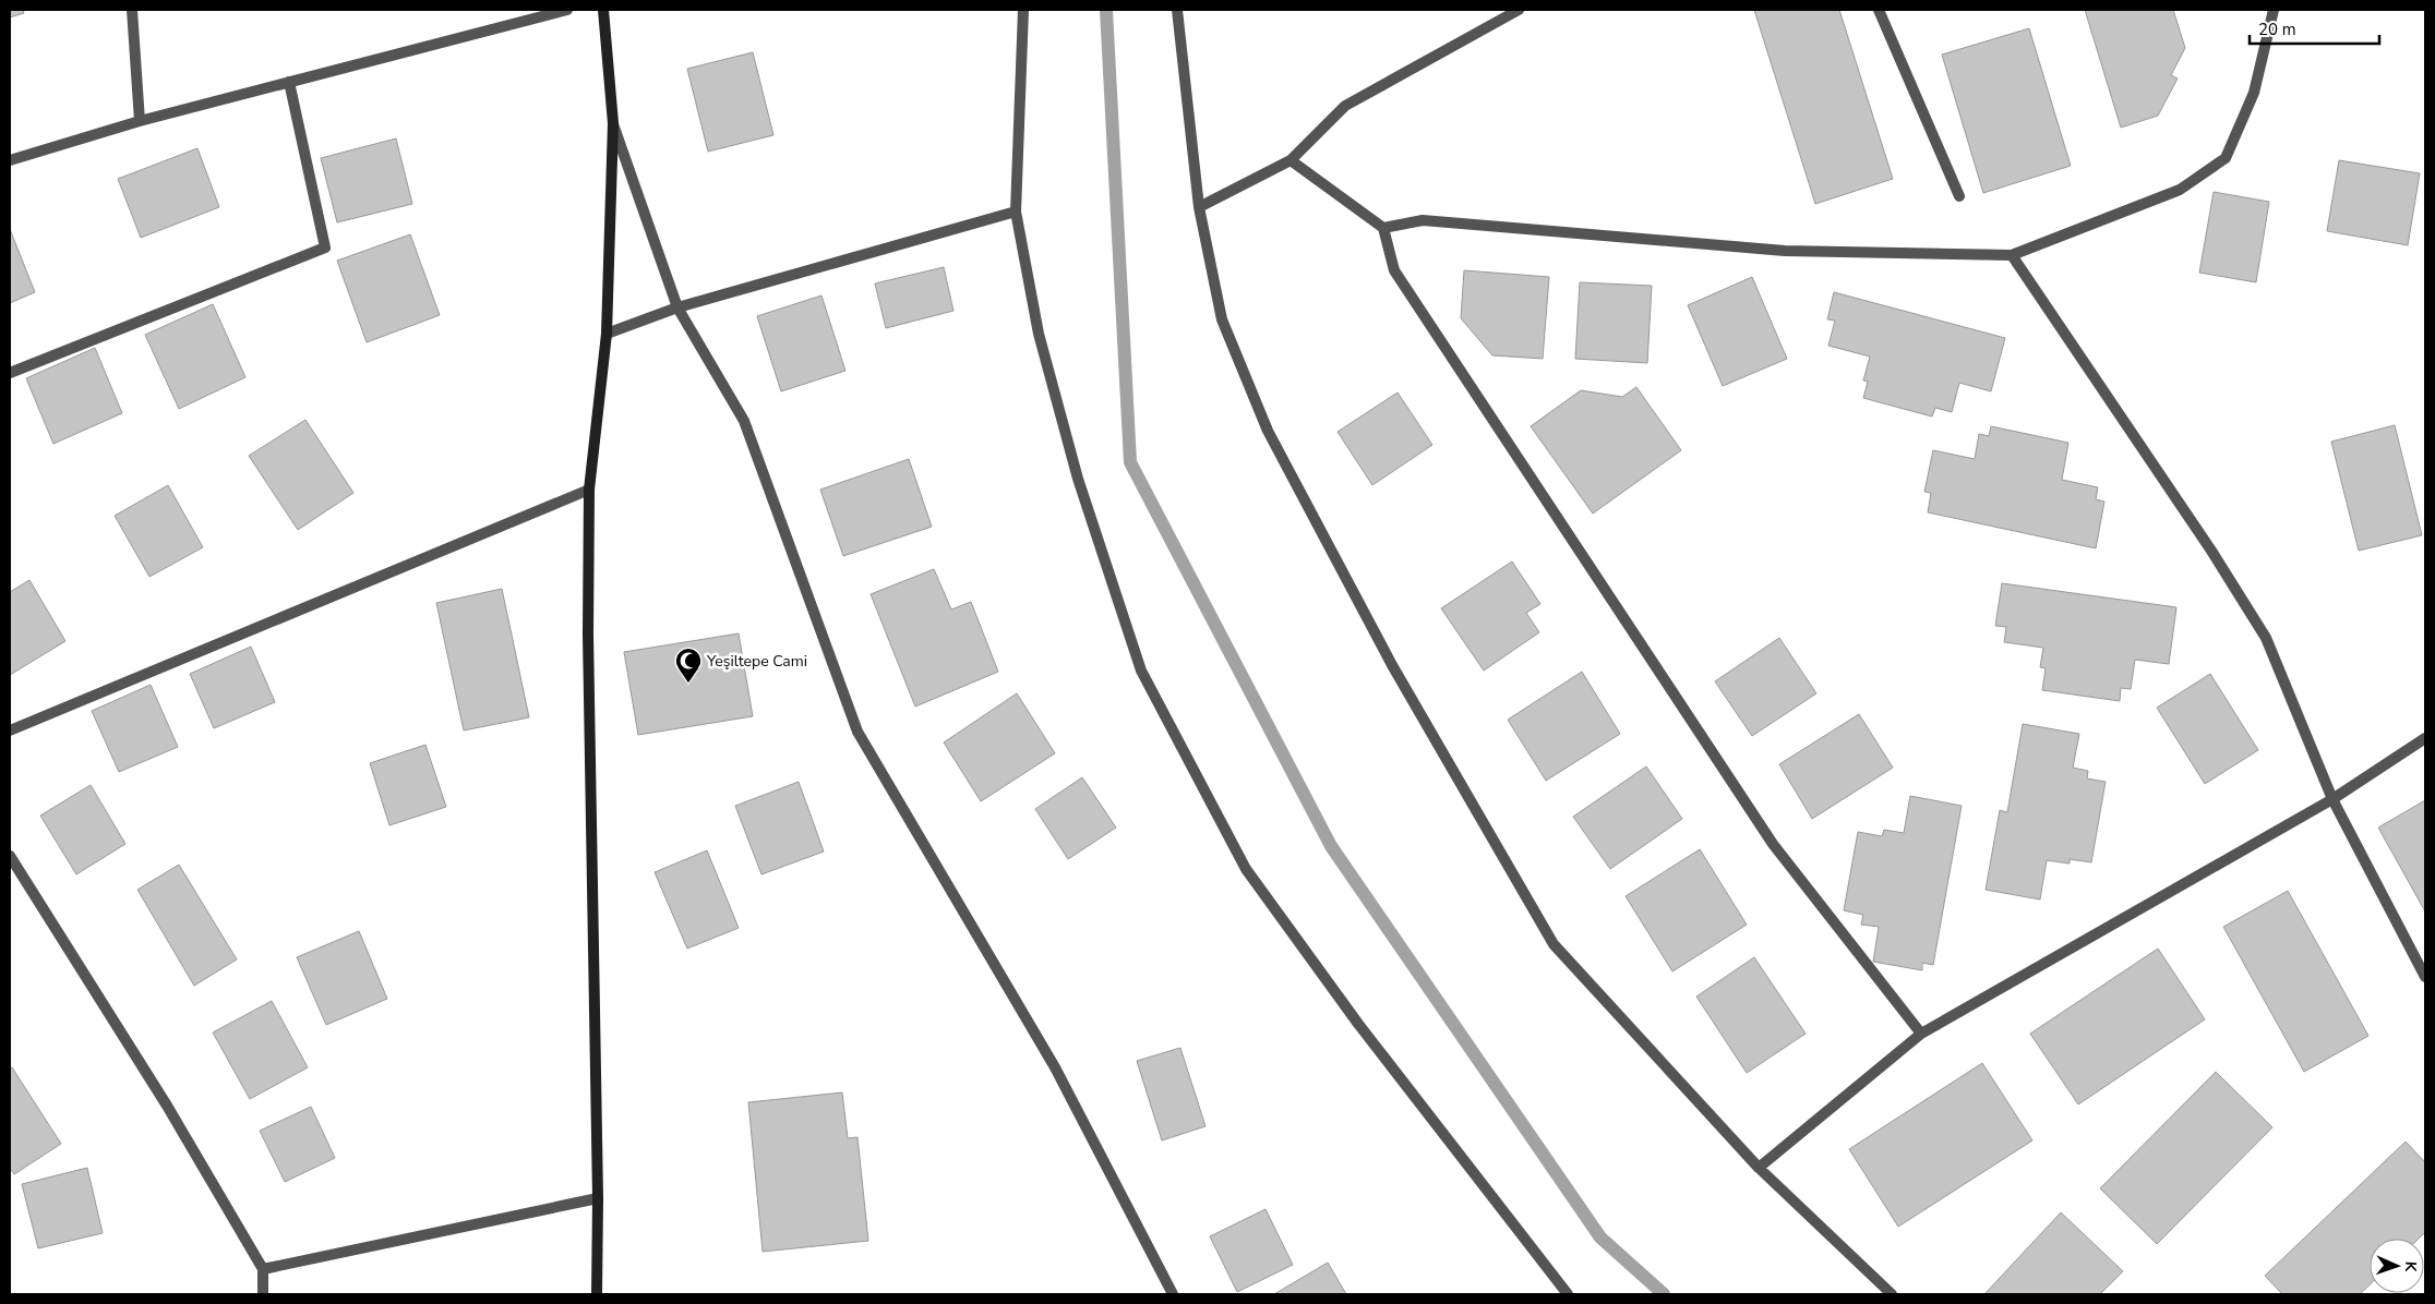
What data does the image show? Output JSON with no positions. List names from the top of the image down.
{
  "places": {
    "mosque": ["Yeşiltepe Cami"]
  },
  "scale_bar": "20 m",
  "north": "right"
}
